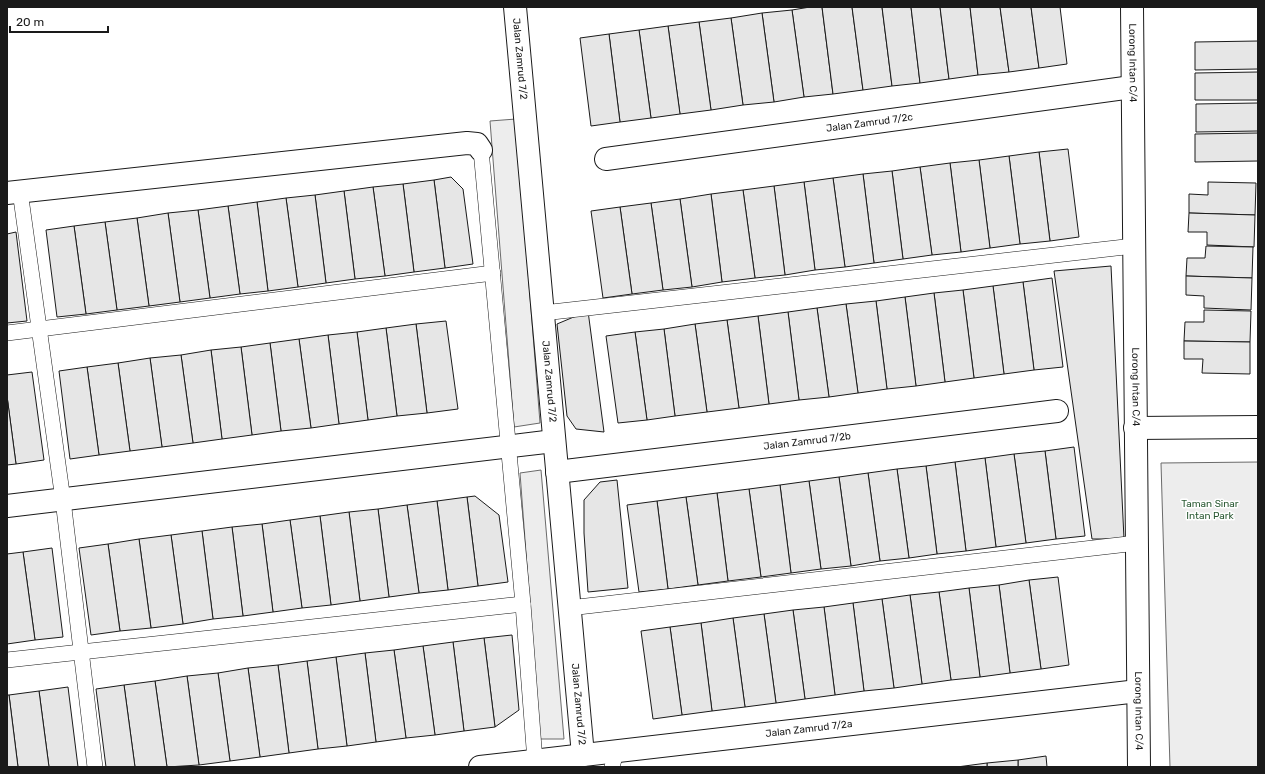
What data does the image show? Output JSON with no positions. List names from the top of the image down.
{
  "streets": {
    "street": [
      "Jalan Zamrud 7/2",
      "Lorong Intan C/4",
      "Jalan Zamrud 7/2c",
      "Jalan Zamrud 7/2b",
      "Jalan Zamrud 7/2a"
    ]
  },
  "crossings": [
    ["Jalan Zamrud 7/2", "Jalan Zamrud 7/2b"],
    ["Jalan Zamrud 7/2", "Jalan Zamrud 7/2a"],
    ["Lorong Intan C/4", "Jalan Zamrud 7/2c"],
    ["Lorong Intan C/4", "Jalan Zamrud 7/2a"]
  ],
  "parks": ["Taman Sinar Intan Park"],
  "scale_bar": "20 m"
}
